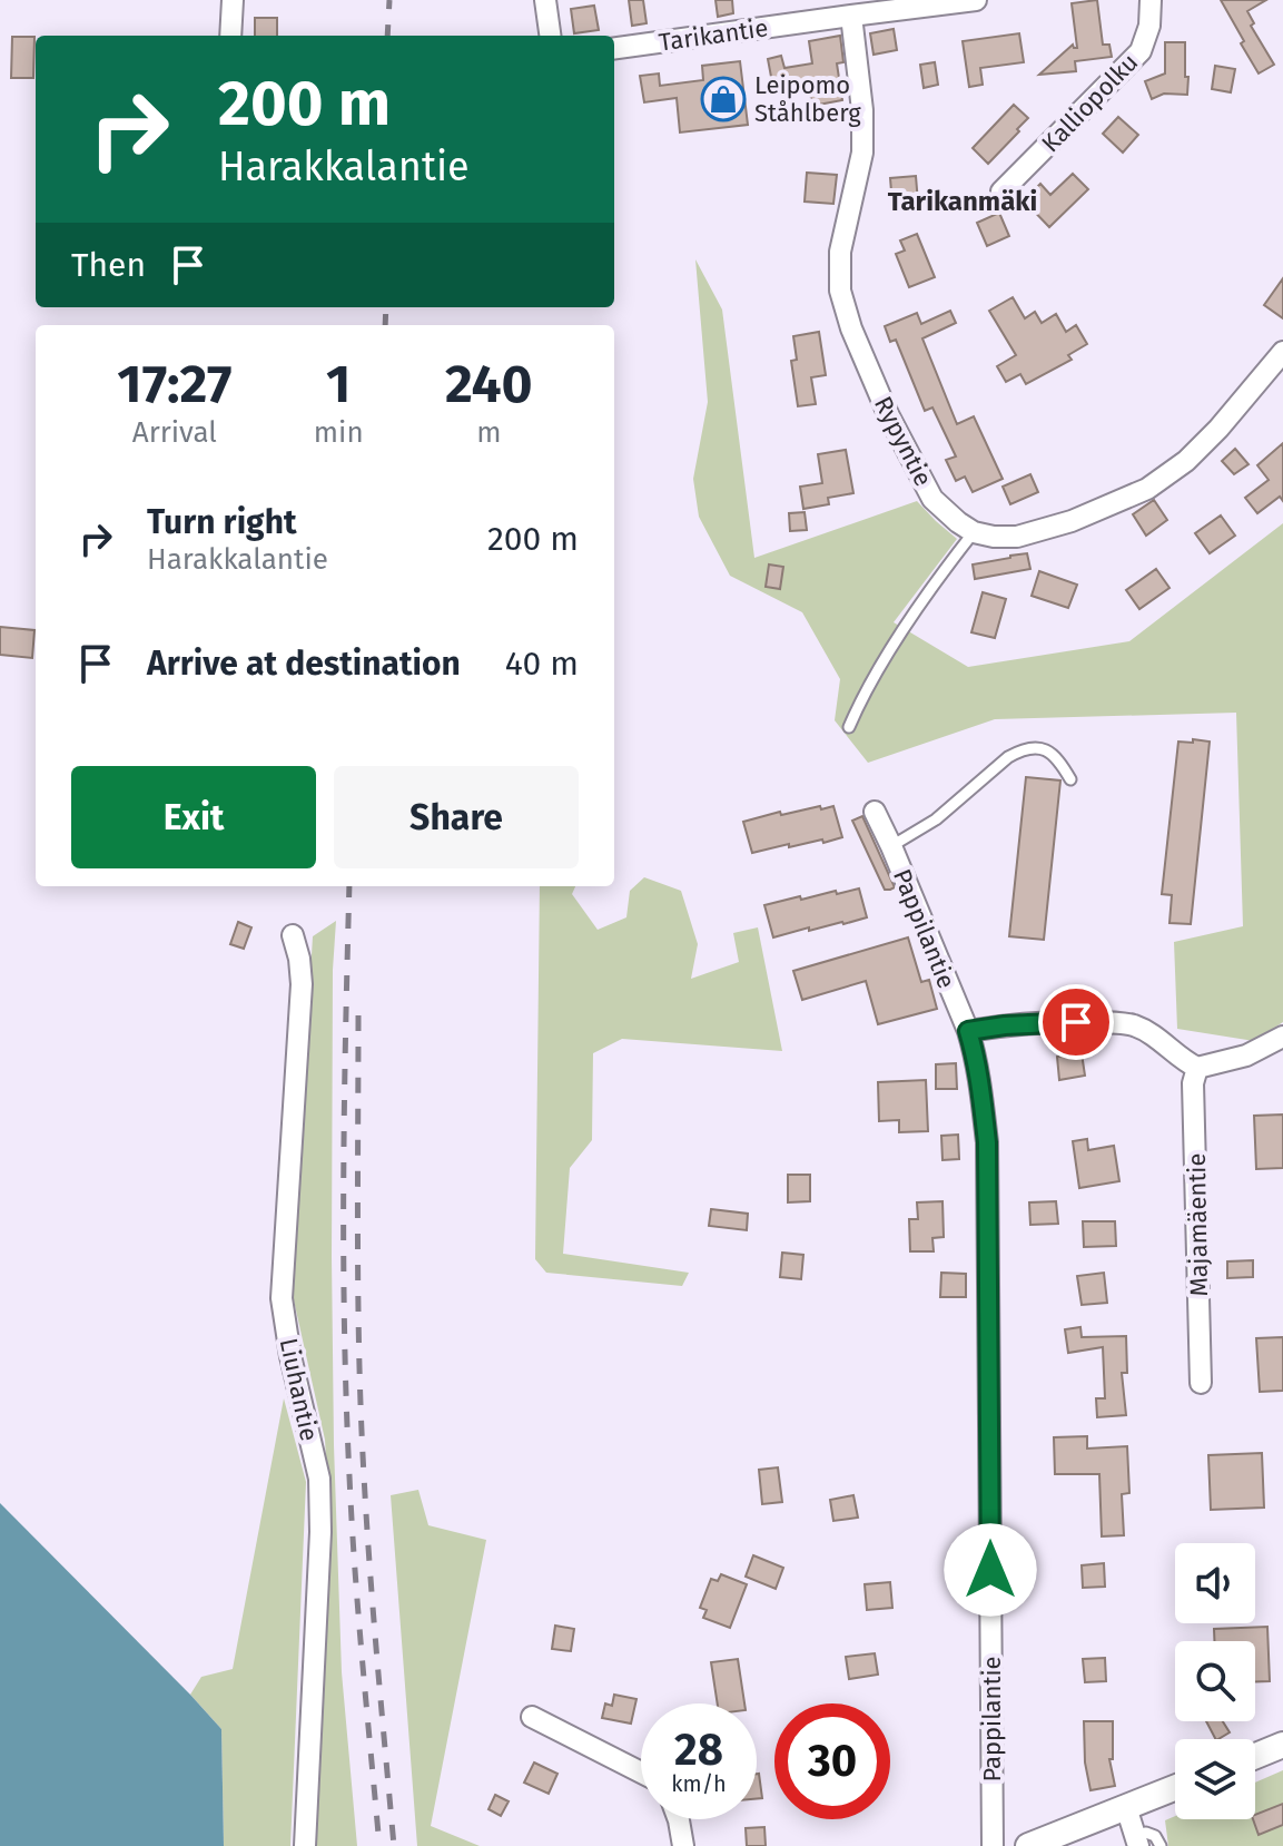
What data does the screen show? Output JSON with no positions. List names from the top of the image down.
{
  "streets": {
    "street": [
      "Tarikantie",
      "Kalliopolku",
      "Rypyntie",
      "Pappilantie",
      "Majamäentie",
      "Liuhantie"
    ]
  },
  "crossings": [
    ["Tarikantie", "Rypyntie"]
  ],
  "districts": ["Tarikanmäki"],
  "places": {
    "shop": ["Leipomo Ståhlberg"]
  },
  "page": {
    "turn": ["200 m", "Harakkalantie"],
    "then": "Then",
    "eta": [
      "17:27",
      "Arrival",
      "1",
      "min",
      "240",
      "m"
    ],
    "list": [
      {
        "name": "Turn right",
        "note": "Harakkalantie",
        "value": "200 m"
      },
      {
        "name": "Arrive at destination",
        "value": "40 m"
      }
    ],
    "buttons": ["Exit", "Share"],
    "speed": "28 km/h",
    "limit": "30"
  }
}
